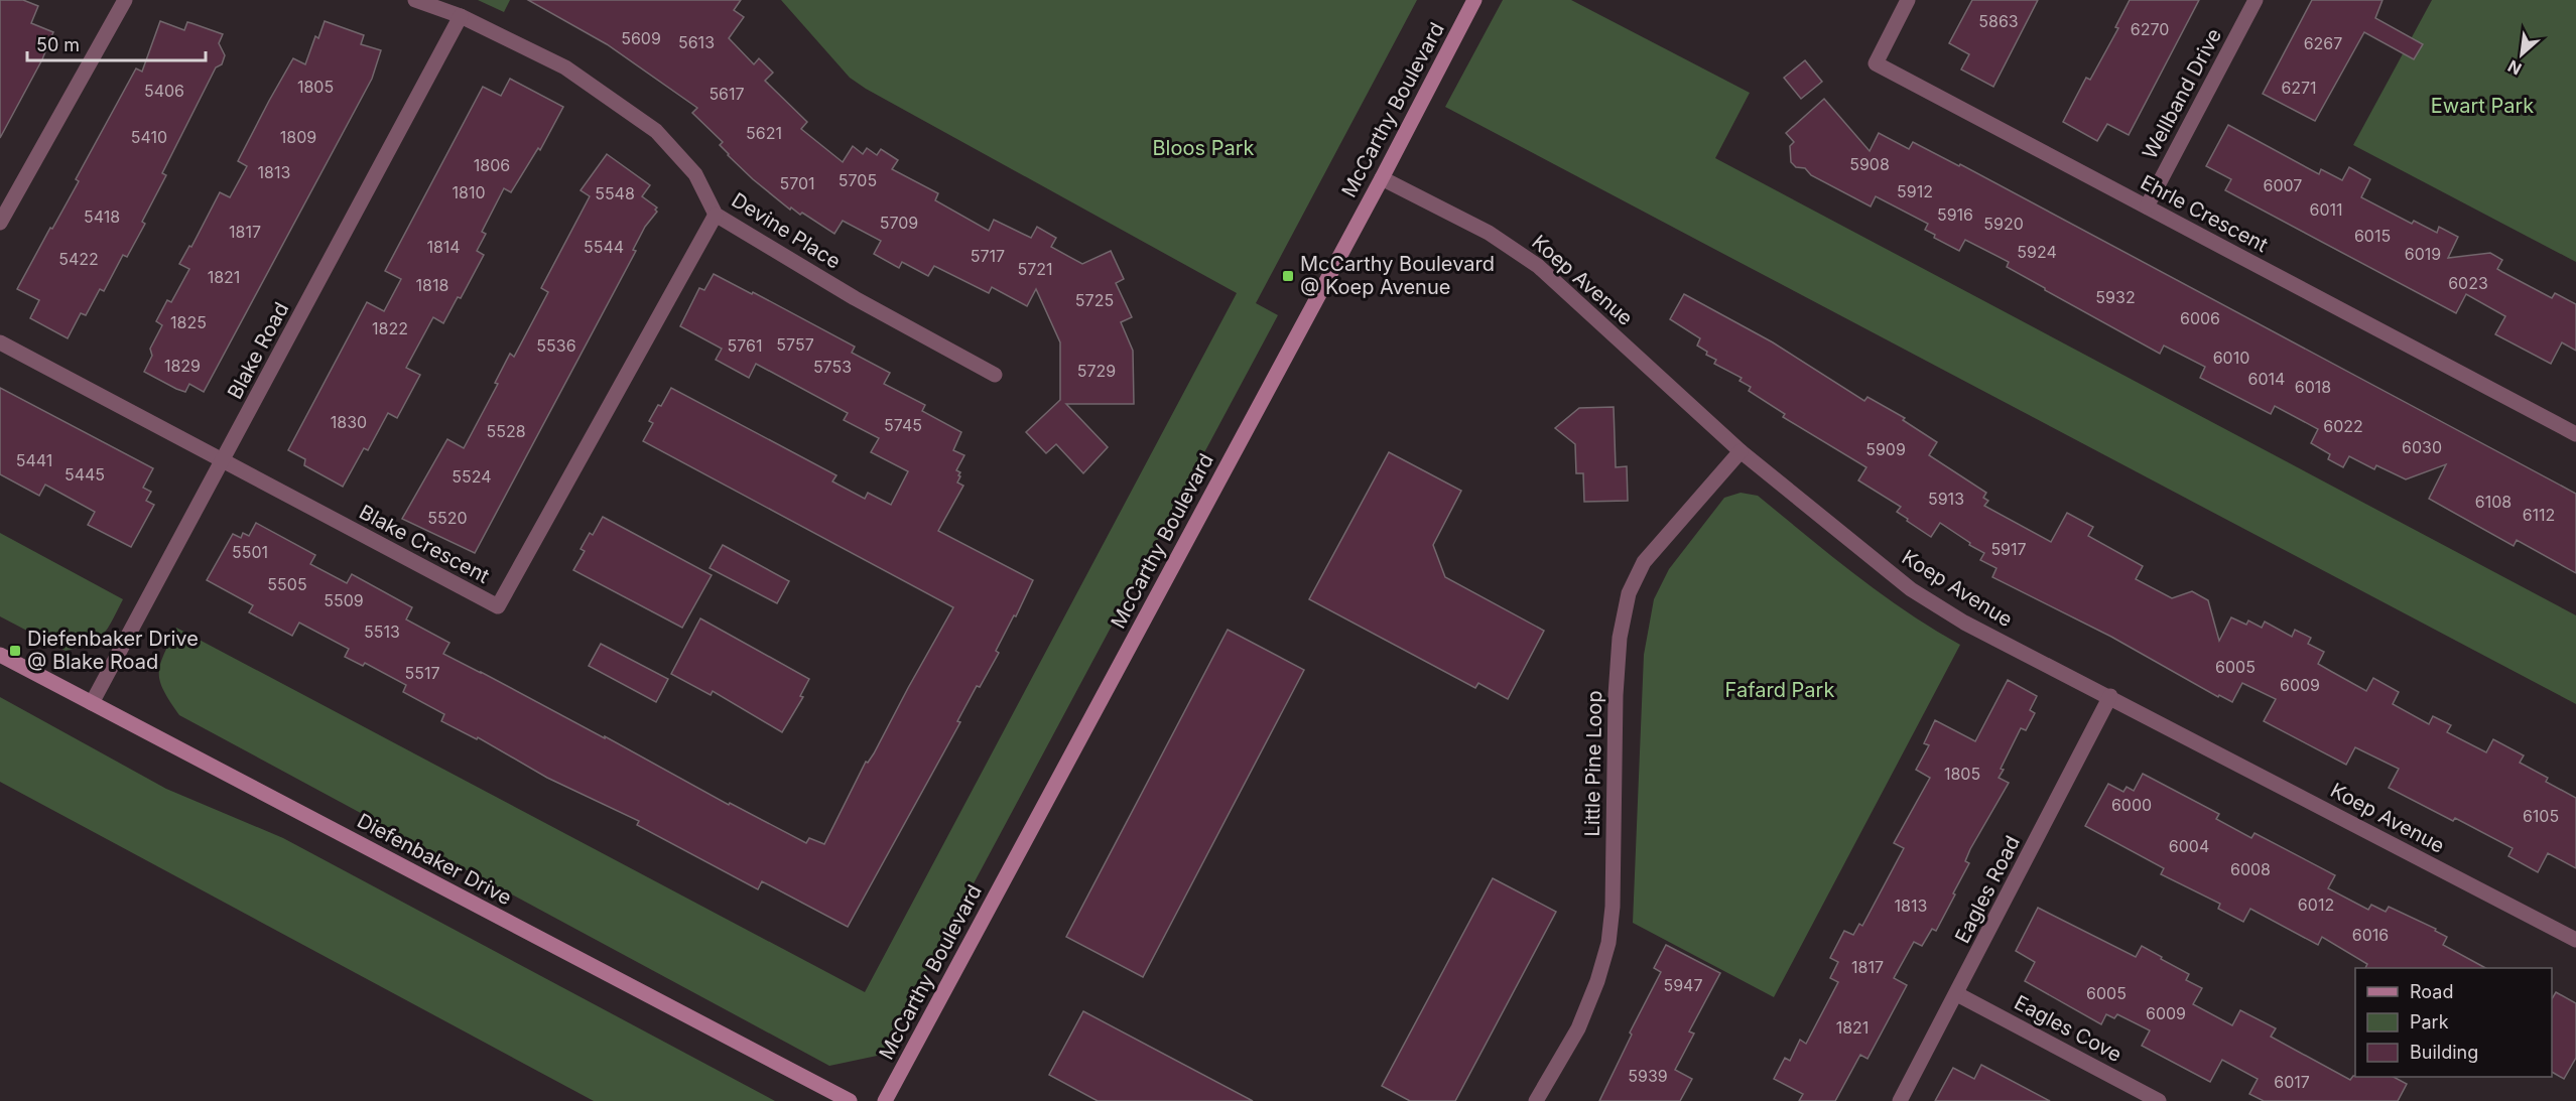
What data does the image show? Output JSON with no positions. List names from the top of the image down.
{
  "streets": {
    "main road": ["McCarthy Boulevard", "Diefenbaker Drive"],
    "street": [
      "Wellband Drive",
      "Ehrle Crescent",
      "Devine Place",
      "Koep Avenue",
      "Blake Road",
      "Blake Crescent",
      "Little Pine Loop",
      "Eagles Road",
      "Eagles Cove"
    ]
  },
  "crossings": [
    ["Wellband Drive", "Ehrle Crescent"],
    ["McCarthy Boulevard", "Koep Avenue"],
    ["Devine Place", "Blake Road"],
    ["Devine Place", "Blake Crescent"],
    ["Koep Avenue", "Little Pine Loop"],
    ["Koep Avenue", "Eagles Road"],
    ["Blake Road", "Blake Crescent"],
    ["Blake Road", "Diefenbaker Drive"],
    ["Eagles Road", "Eagles Cove"]
  ],
  "parks": ["Ewart Park", "Bloos Park", "Fafard Park"],
  "places": {
    "transit": ["McCarthy Boulevard @ Koep Avenue", "Diefenbaker Drive @ Blake Road"]
  },
  "house_numbers": [
    "5863",
    "6270",
    "5609",
    "5613",
    "6267",
    "1805",
    "6271",
    "5406",
    "5617",
    "5621",
    "5410",
    "1809",
    "5908",
    "1806",
    "1813",
    "5705",
    "5701",
    "6007",
    "5912",
    "1810",
    "5548",
    "6011",
    "5916",
    "5418",
    "5709",
    "5920",
    "1817",
    "6015",
    "1814",
    "5544",
    "5924",
    "6019",
    "5717",
    "5422",
    "5721",
    "1821",
    "6023",
    "1818",
    "5932",
    "5725",
    "6006",
    "1825",
    "1822",
    "5757",
    "5536",
    "5761",
    "6010",
    "1829",
    "5753",
    "5729",
    "6014",
    "6018",
    "1830",
    "5745",
    "6022",
    "5528",
    "6030",
    "5909",
    "5441",
    "5445",
    "5524",
    "5913",
    "6108",
    "6112",
    "5520",
    "5917",
    "5501",
    "5505",
    "5509",
    "5513",
    "6005",
    "5517",
    "6009",
    "1805",
    "6000",
    "6105",
    "6004",
    "6008",
    "6012",
    "1813",
    "6016",
    "1817",
    "5947",
    "6005",
    "6009",
    "1821",
    "5939",
    "6017"
  ],
  "legend": ["Road", "Park", "Building"],
  "scale_bar": "50 m",
  "north": "bottom left"
}
